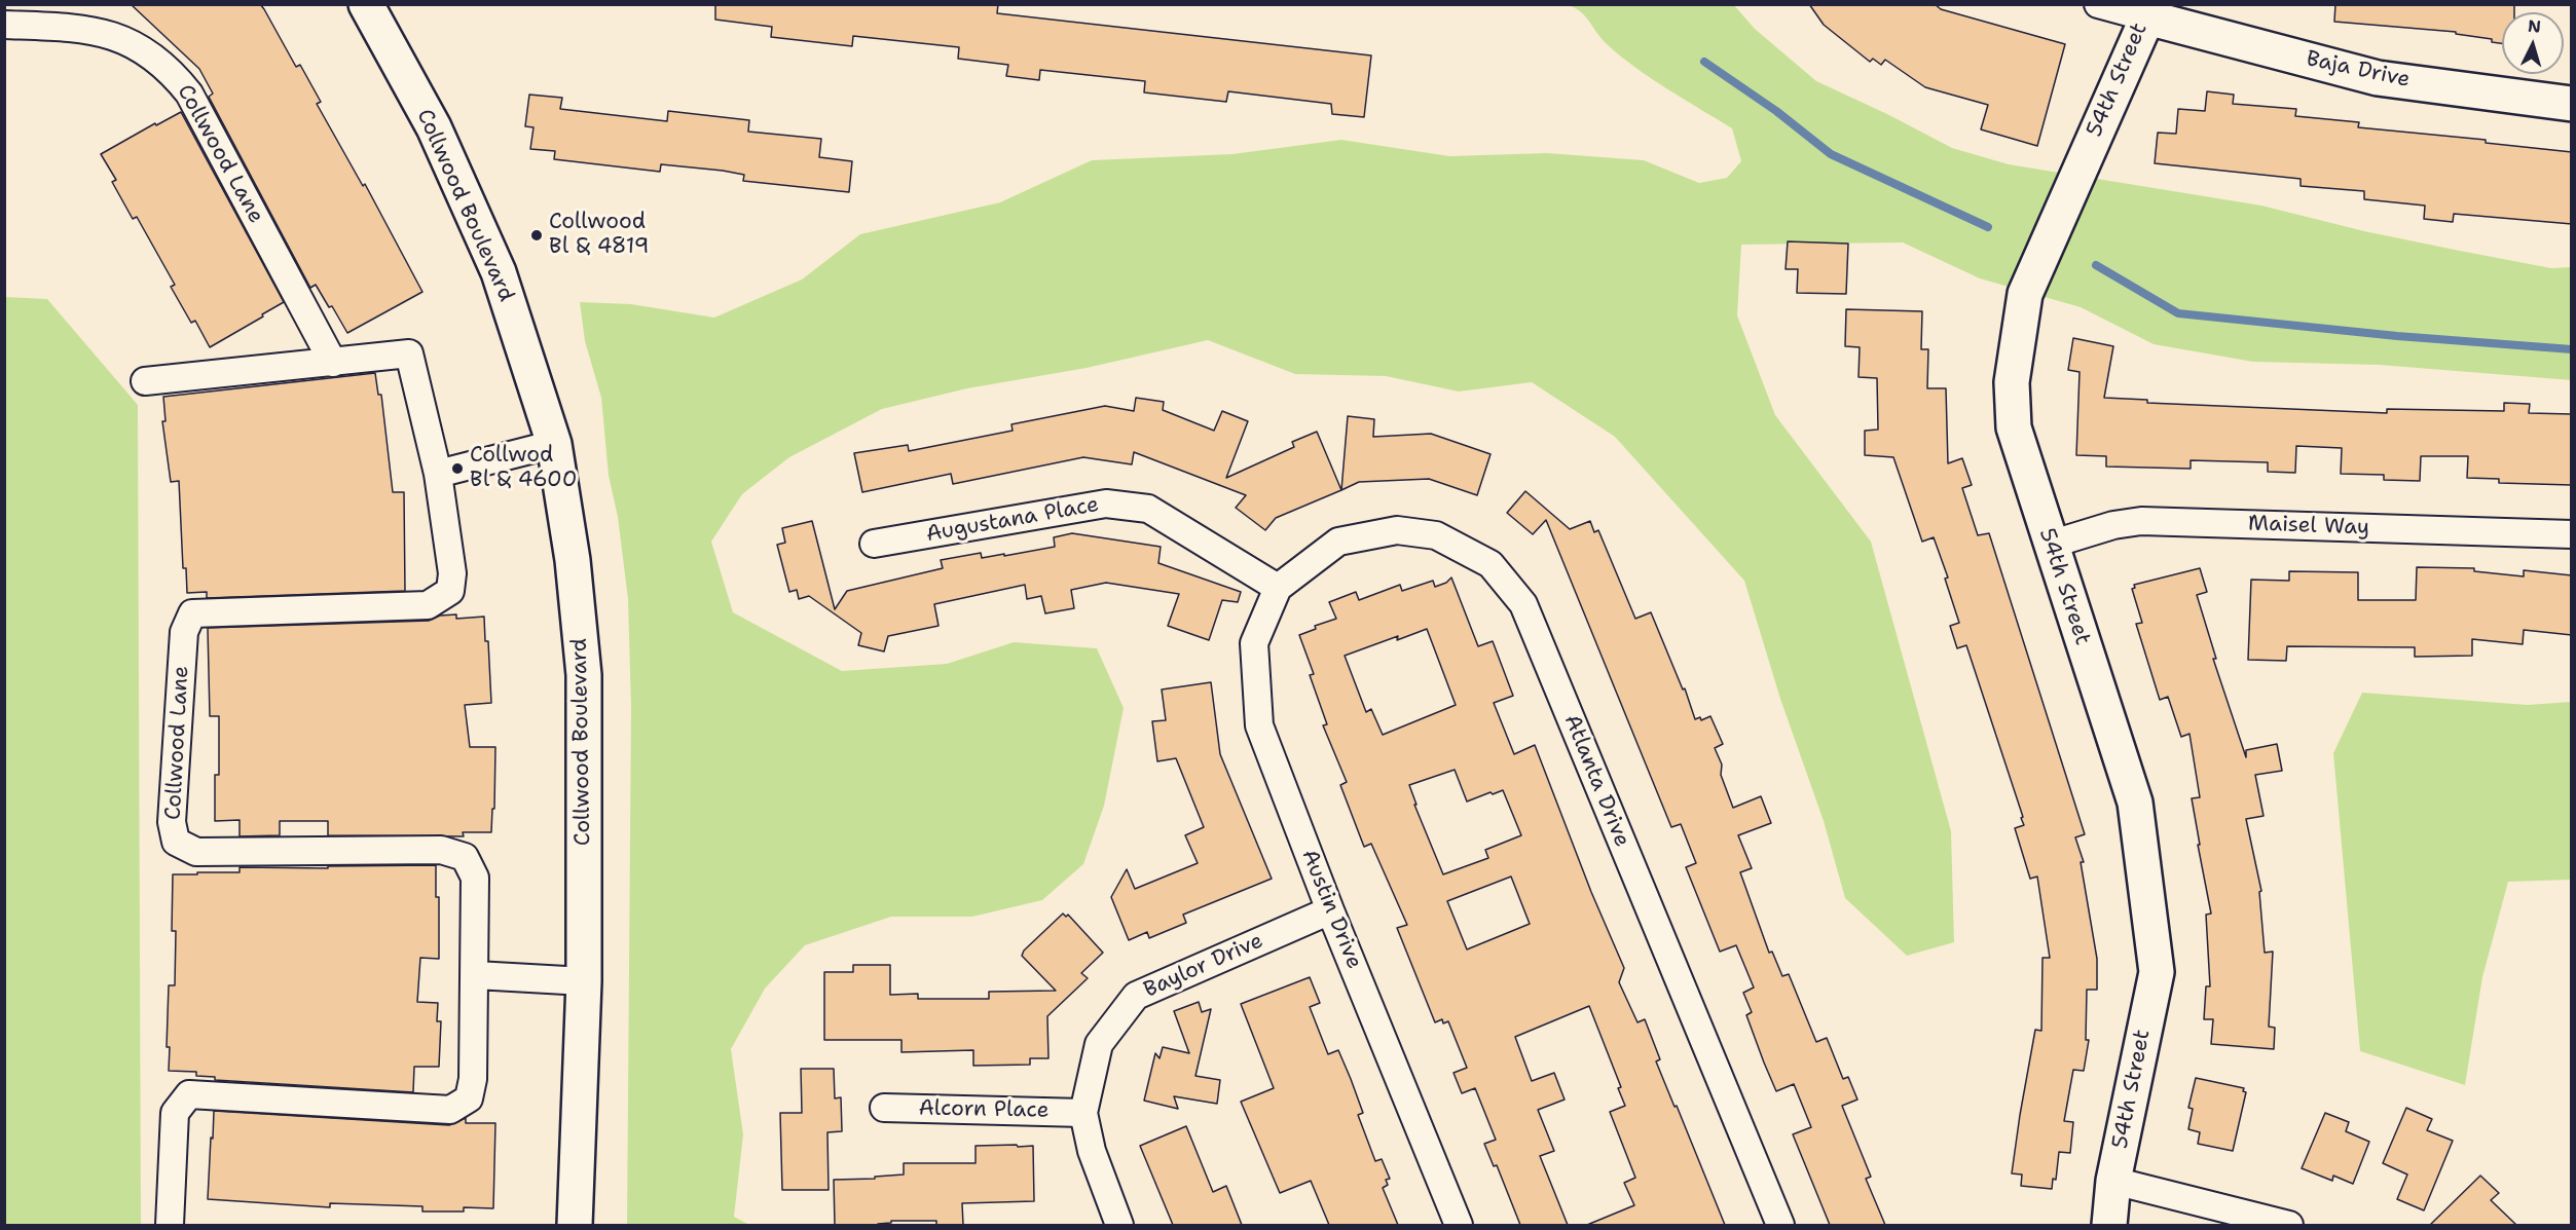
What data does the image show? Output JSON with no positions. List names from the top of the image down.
{
  "streets": {
    "street": [
      "Baja Drive",
      "54th Street",
      "Collwood Lane",
      "Collwood Boulevard",
      "Augustana Place",
      "Maisel Way",
      "Atlanta Drive",
      "Austin Drive",
      "Baylor Drive",
      "Alcorn Place"
    ]
  },
  "crossings": [
    ["Baja Drive", "54th Street"],
    ["54th Street", "Maisel Way"],
    ["Augustana Place", "Atlanta Drive"],
    ["Augustana Place", "Austin Drive"],
    ["Atlanta Drive", "Austin Drive"],
    ["Austin Drive", "Baylor Drive"],
    ["Baylor Drive", "Alcorn Place"]
  ],
  "places": ["Collwood Bl & 4819", "Collwod Bl & 4600"],
  "north": "top"
}
